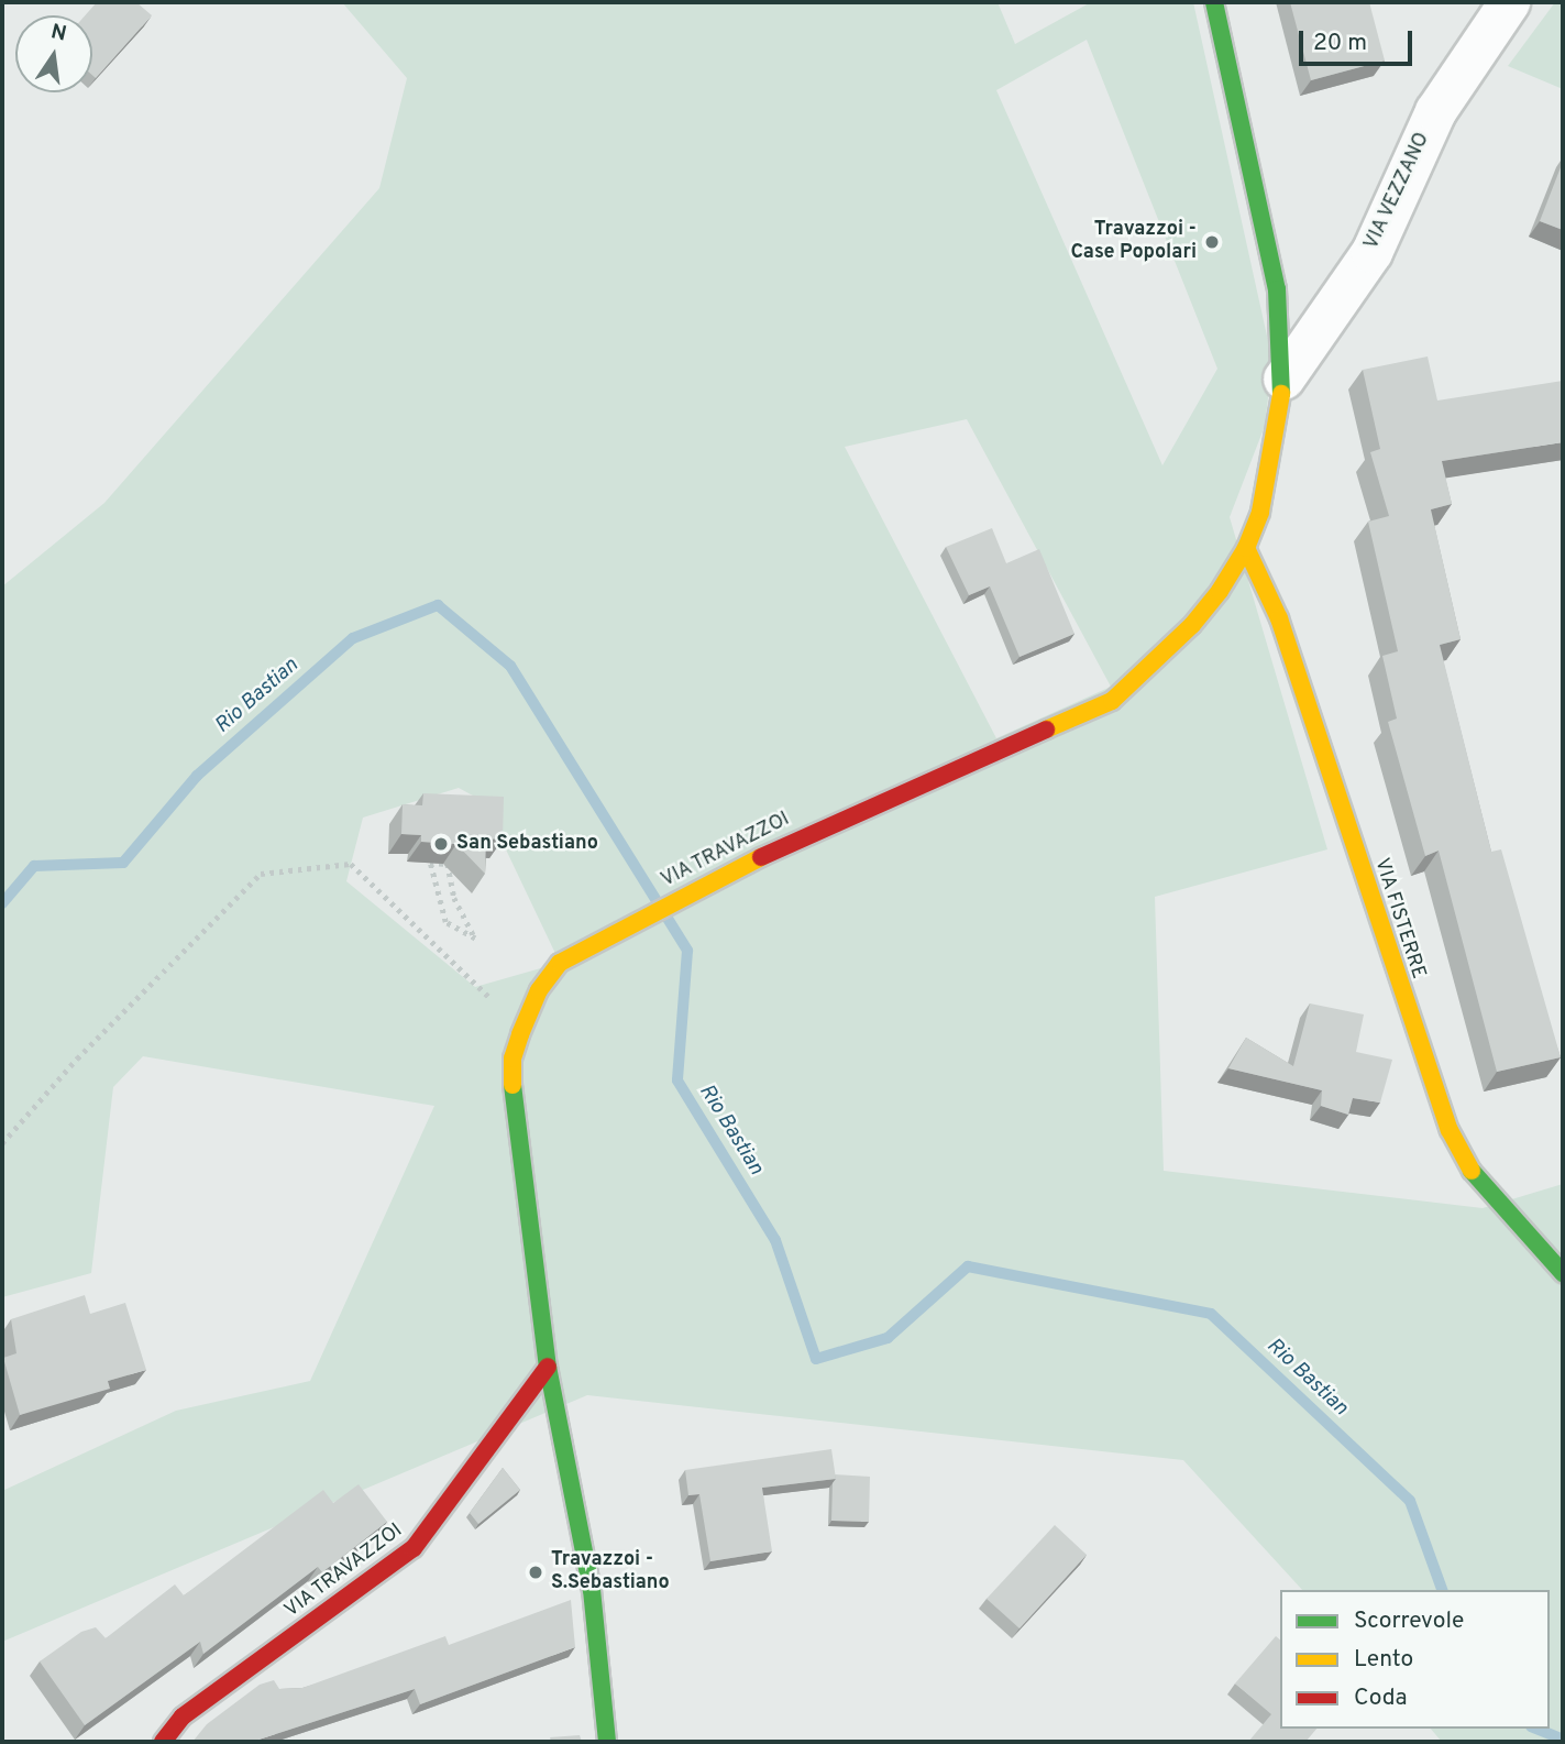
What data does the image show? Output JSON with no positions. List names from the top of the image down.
{
  "streets": {
    "street": ["VIA VEZZANO", "VIA TRAVAZZOI", "VIA FISTERRE"]
  },
  "crossings": [
    ["VIA VEZZANO", "VIA TRAVAZZOI"],
    ["VIA VEZZANO", "VIA FISTERRE"],
    ["VIA TRAVAZZOI", "VIA FISTERRE"]
  ],
  "water": ["Rio Bastian"],
  "places": ["Travazzoi - Case Popolari", "San Sebastiano", "Travazzoi - S.Sebastiano"],
  "legend": ["Scorrevole", "Lento", "Coda"],
  "scale_bar": "20 m",
  "north": "top"
}
